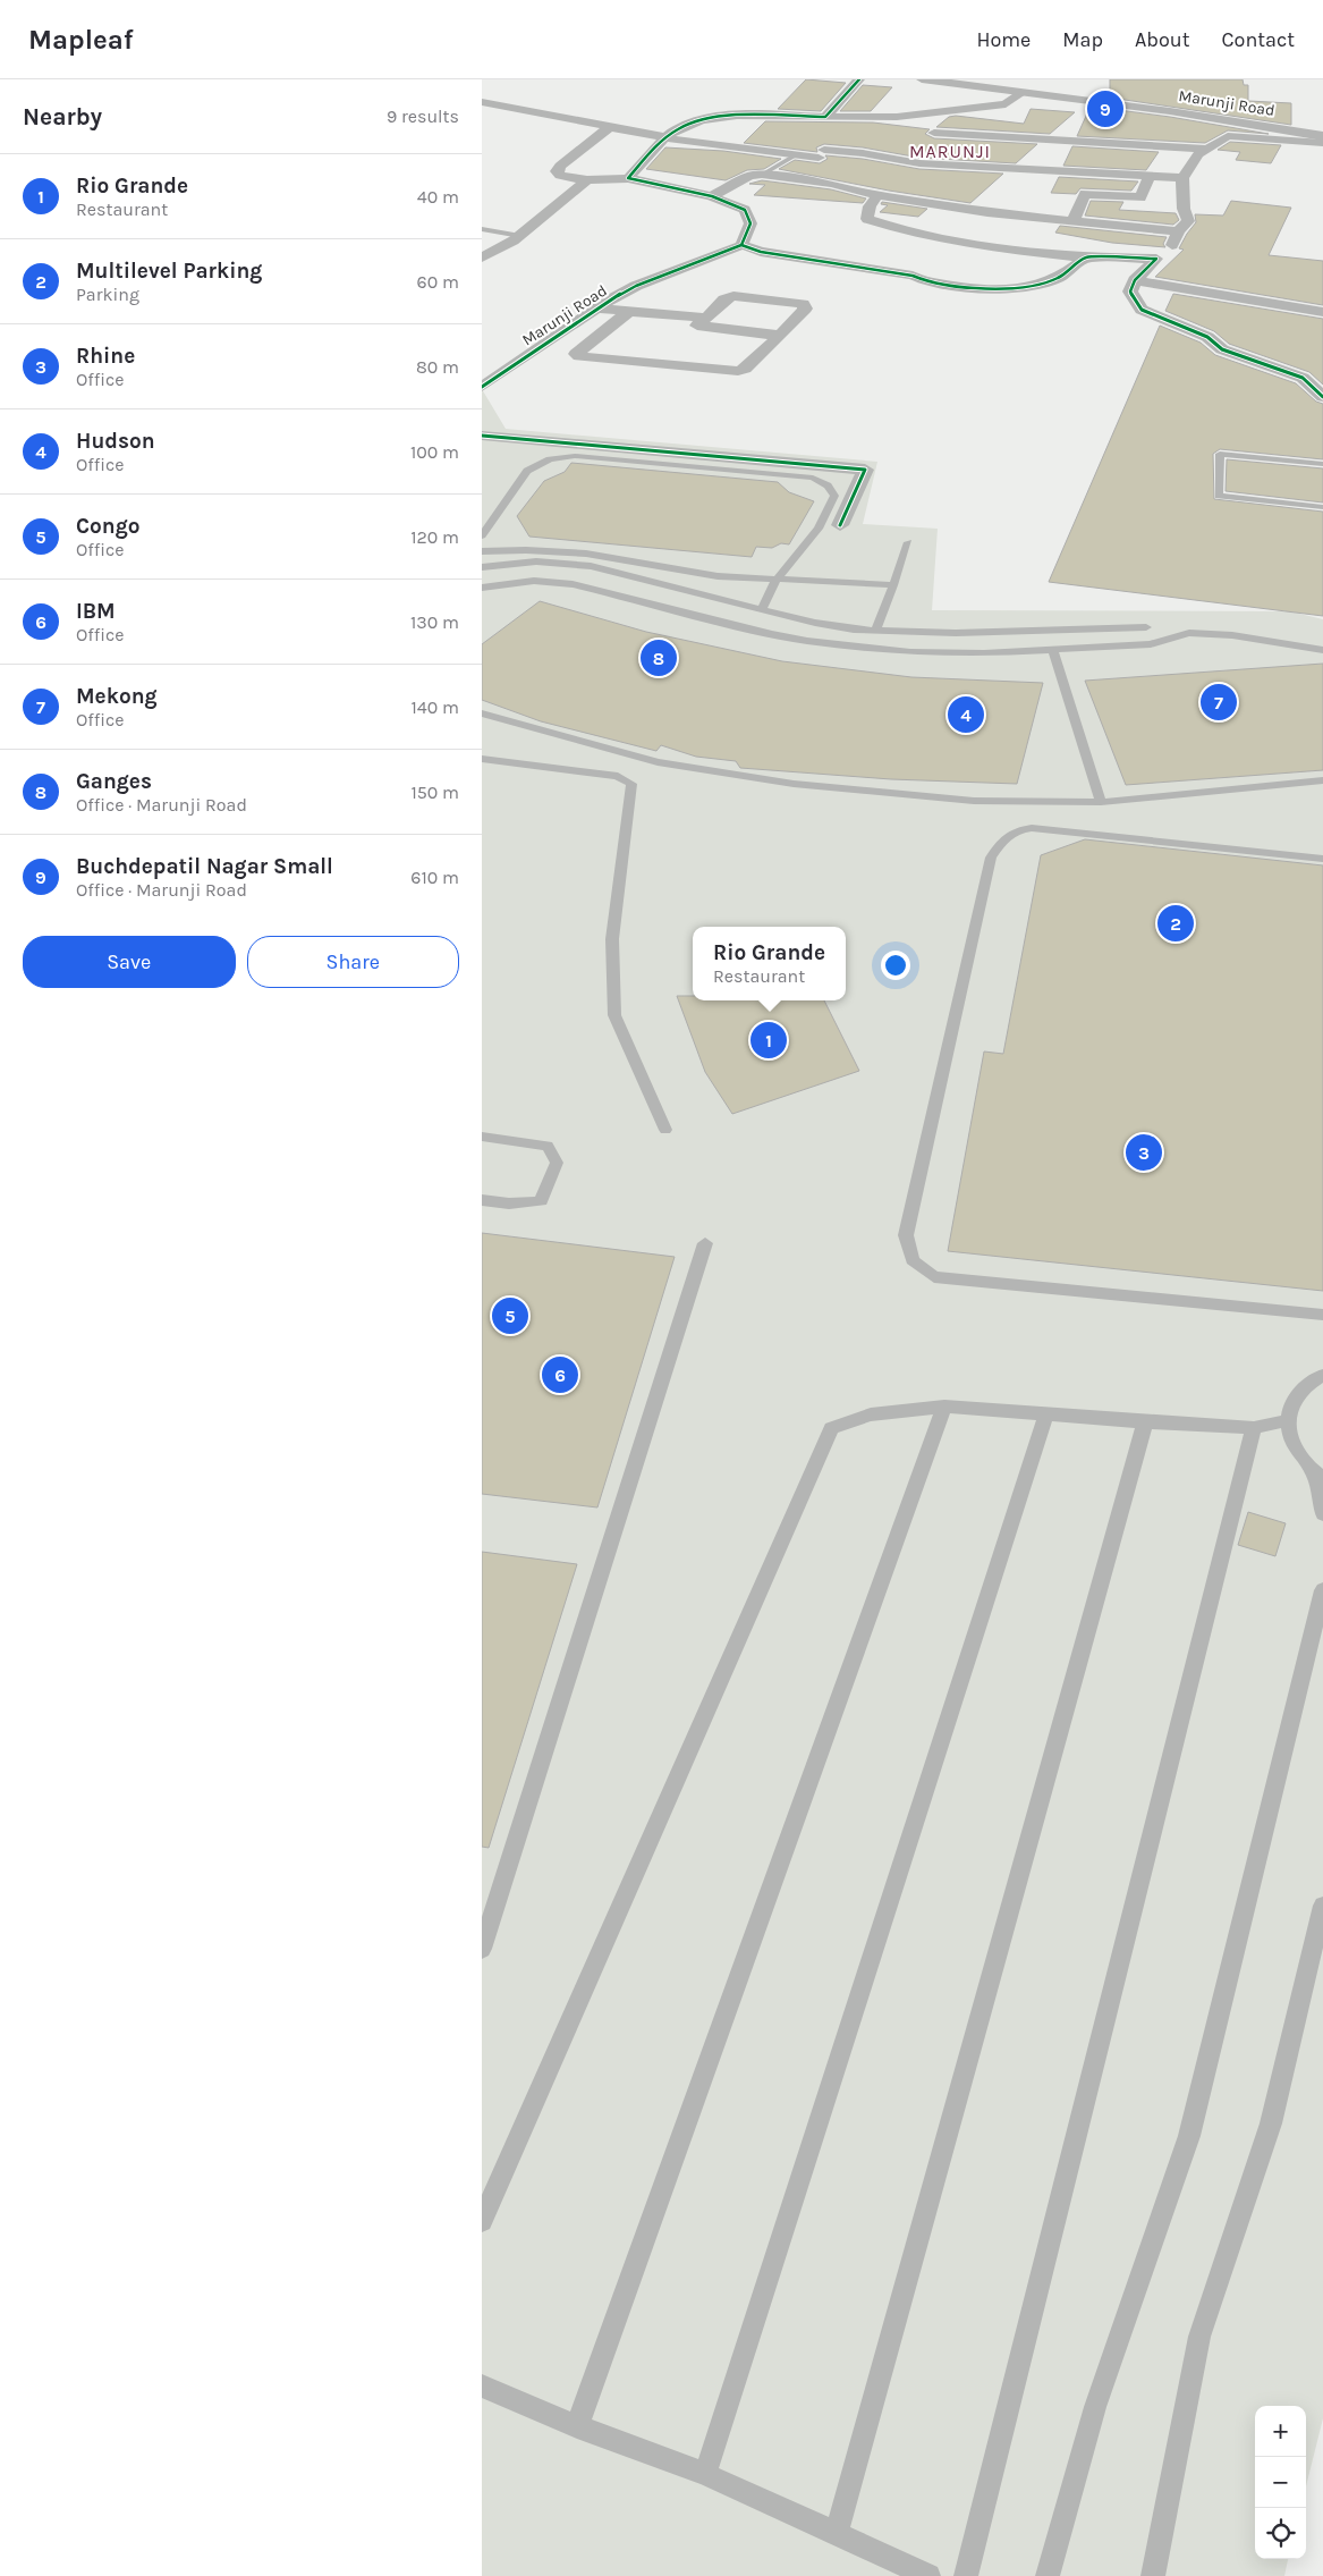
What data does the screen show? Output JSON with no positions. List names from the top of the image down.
{
  "streets": {
    "street": ["Marunji Road"]
  },
  "districts": ["MARUNJI"],
  "page": {
    "header": "Mapleaf",
    "nav": [
      "Home",
      "Map",
      "About",
      "Contact"
    ],
    "heading": ["Nearby", "9 results"],
    "pins": [
      "9",
      "8",
      "7",
      "4",
      "2",
      "1",
      "3",
      "5",
      "6"
    ],
    "list": [
      {
        "mark": "1",
        "name": "Rio Grande",
        "note": "Restaurant",
        "value": "40 m"
      },
      {
        "mark": "2",
        "name": "Multilevel Parking",
        "note": "Parking",
        "value": "60 m"
      },
      {
        "mark": "3",
        "name": "Rhine",
        "note": "Office",
        "value": "80 m"
      },
      {
        "mark": "4",
        "name": "Hudson",
        "note": "Office",
        "value": "100 m"
      },
      {
        "mark": "5",
        "name": "Congo",
        "note": "Office",
        "value": "120 m"
      },
      {
        "mark": "6",
        "name": "IBM",
        "note": "Office",
        "value": "130 m"
      },
      {
        "mark": "7",
        "name": "Mekong",
        "note": "Office",
        "value": "140 m"
      },
      {
        "mark": "8",
        "name": "Ganges",
        "note": "Office · Marunji Road",
        "value": "150 m"
      },
      {
        "mark": "9",
        "name": "Buchdepatil Nagar Small",
        "note": "Office · Marunji Road",
        "value": "610 m"
      }
    ],
    "buttons": ["Save", "Share"],
    "popup": ["Rio Grande", "Restaurant"],
    "map_buttons": ["+", "−"]
  }
}
